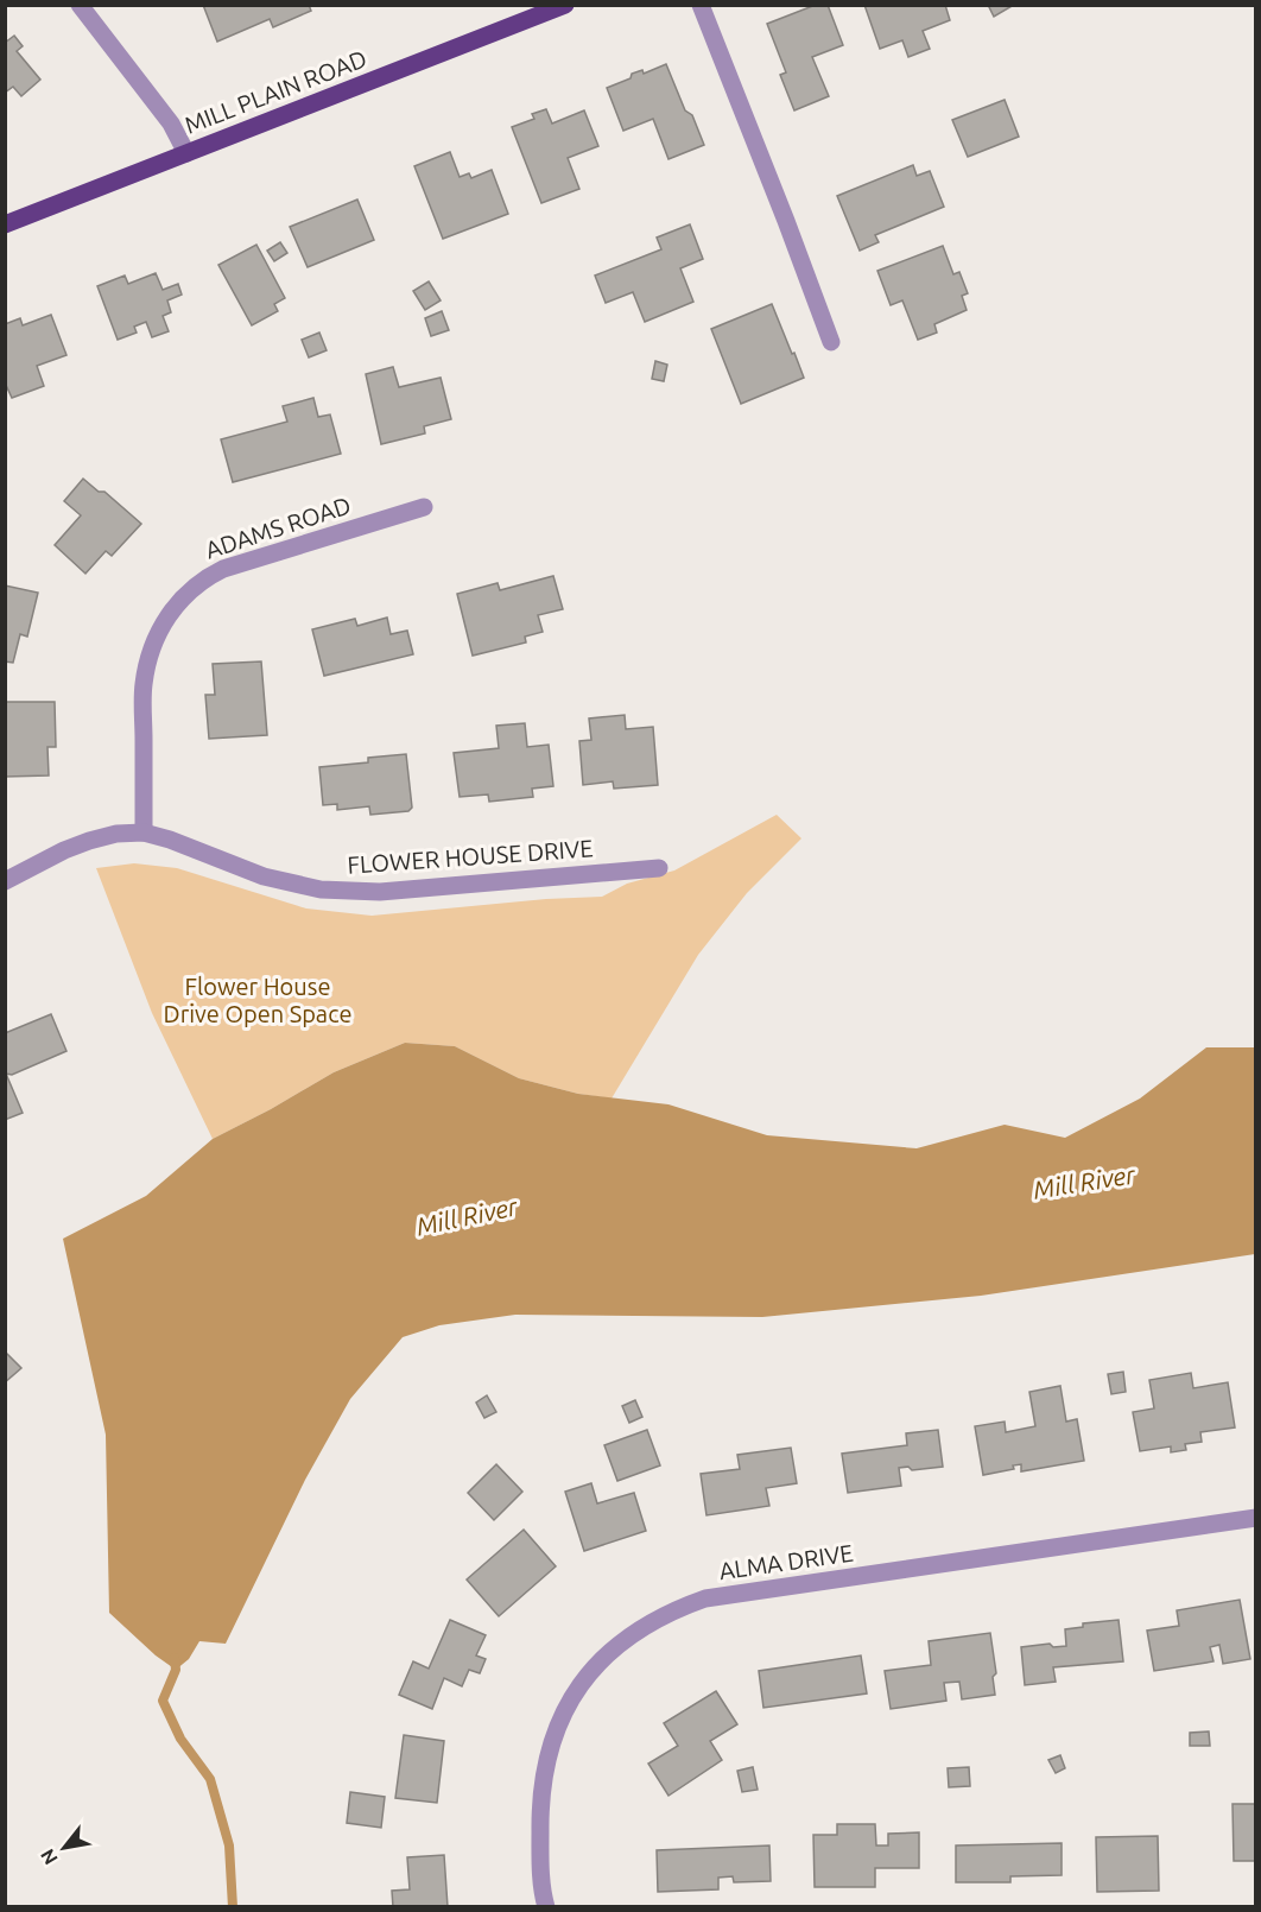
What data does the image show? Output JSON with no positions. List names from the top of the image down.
{
  "streets": {
    "main road": ["MILL PLAIN ROAD"],
    "street": ["ADAMS ROAD", "FLOWER HOUSE DRIVE", "ALMA DRIVE"]
  },
  "crossings": [
    ["ADAMS ROAD", "FLOWER HOUSE DRIVE"]
  ],
  "water": ["Mill River"],
  "parks": ["Flower House Drive Open Space"],
  "north": "bottom left"
}
